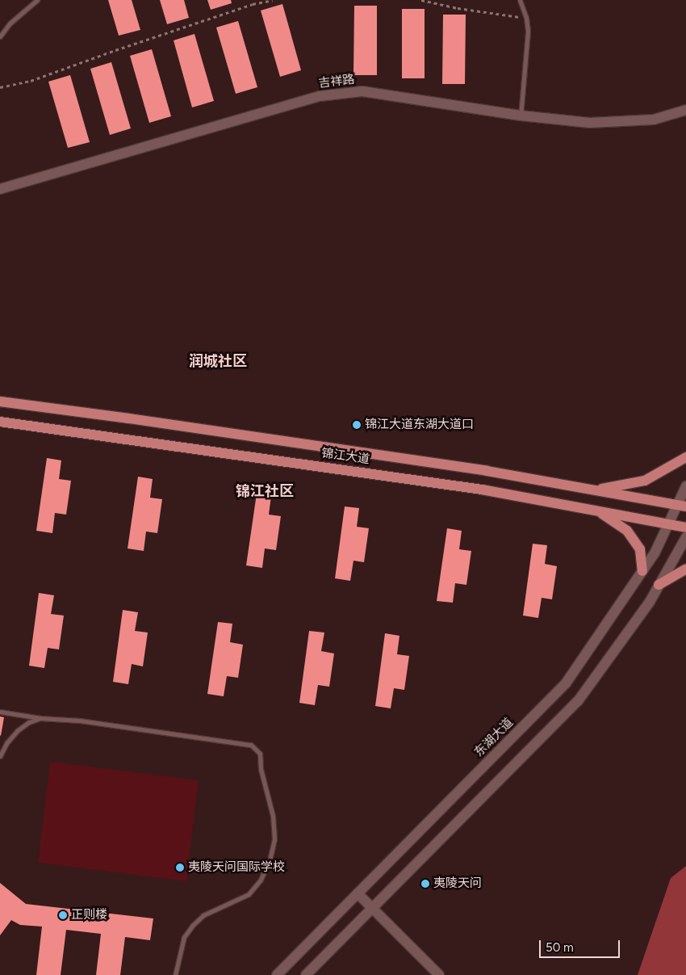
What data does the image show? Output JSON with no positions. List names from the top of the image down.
{
  "streets": {
    "main road": ["吉祥路", "锦江大道", "东湖大道"]
  },
  "crossings": [
    ["锦江大道", "东湖大道"]
  ],
  "districts": ["润城社区", "锦江社区"],
  "places": [
    "锦江大道东湖大道口",
    "夷陵天问国际学校",
    "夷陵天问",
    "正则楼"
  ],
  "scale_bar": "50 m"
}
